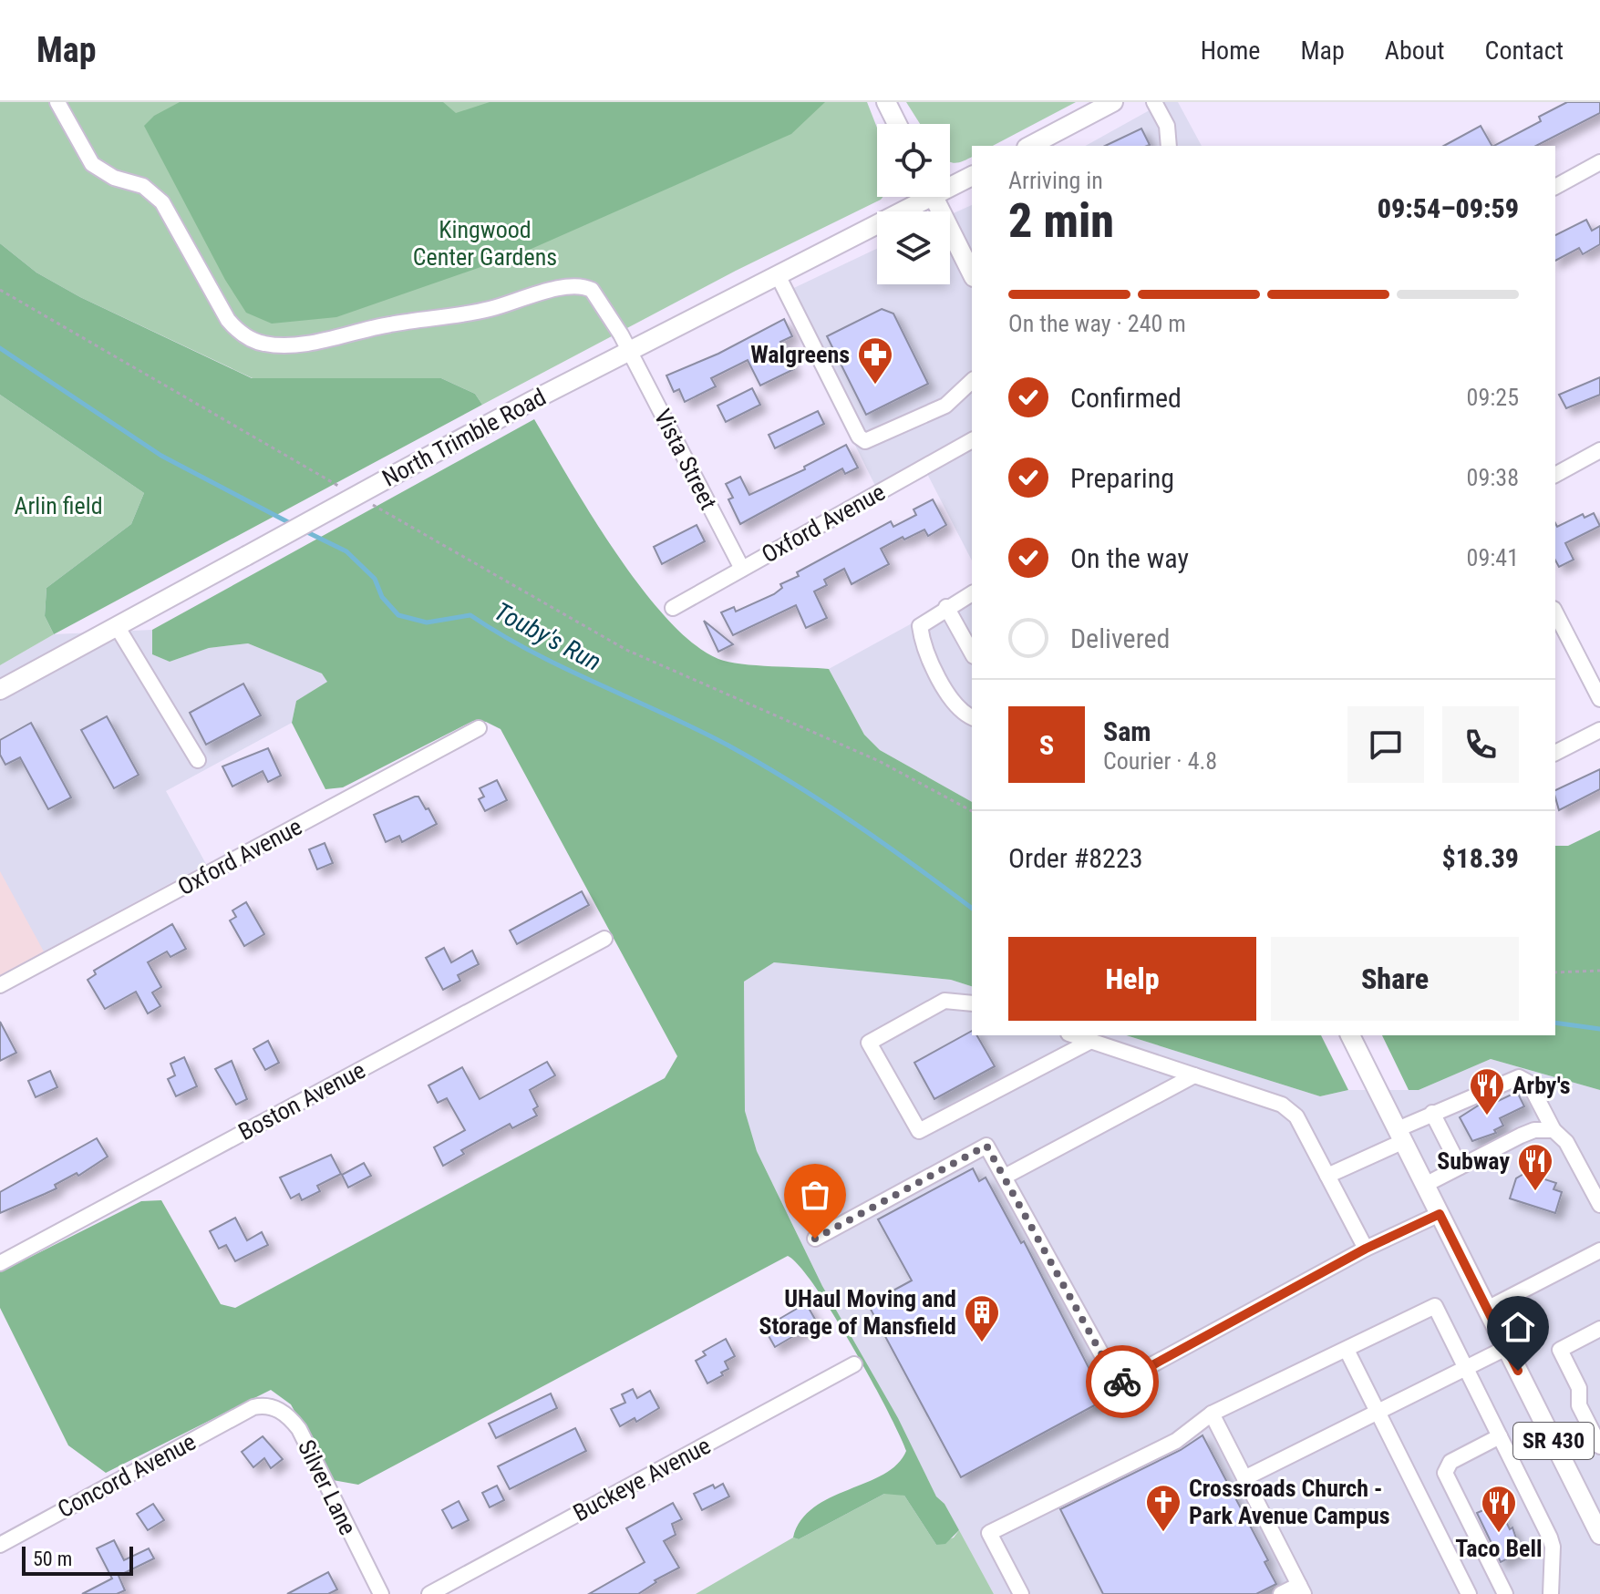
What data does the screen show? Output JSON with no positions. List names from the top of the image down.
{
  "streets": {
    "main road": ["North Trimble Road", "SR 430"],
    "street": [
      "Vista Street",
      "Oxford Avenue",
      "Boston Avenue",
      "Concord Avenue",
      "Buckeye Avenue",
      "Silver Lane"
    ]
  },
  "crossings": [
    ["North Trimble Road", "Vista Street"],
    ["Vista Street", "Oxford Avenue"],
    ["Concord Avenue", "Silver Lane"]
  ],
  "water": ["Touby's Run"],
  "parks": ["Kingwood Center Gardens", "Arlin field"],
  "places": {
    "pharmacy": ["Walgreens"],
    "restaurant": ["Arby's", "Subway", "Taco Bell"],
    "building": ["UHaul Moving and Storage of Mansfield"],
    "church": ["Crossroads Church - Park Avenue Campus"]
  },
  "scale_bar": "50 m",
  "page": {
    "header": "Map",
    "nav": [
      "Home",
      "Map",
      "About",
      "Contact"
    ],
    "heading": ["2 min", "Arriving in", "09:54–09:59"],
    "panel": [
      "Sam",
      "Courier · 4.8",
      "Order #8223",
      "$18.39"
    ],
    "bar": "On the way · 240 m",
    "list": [
      ["Confirmed", "09:25"],
      ["Preparing", "09:38"],
      ["On the way", "09:41"],
      "Delivered"
    ],
    "round": "S",
    "buttons": ["Help", "Share"],
    "scale": "50 m"
  }
}
